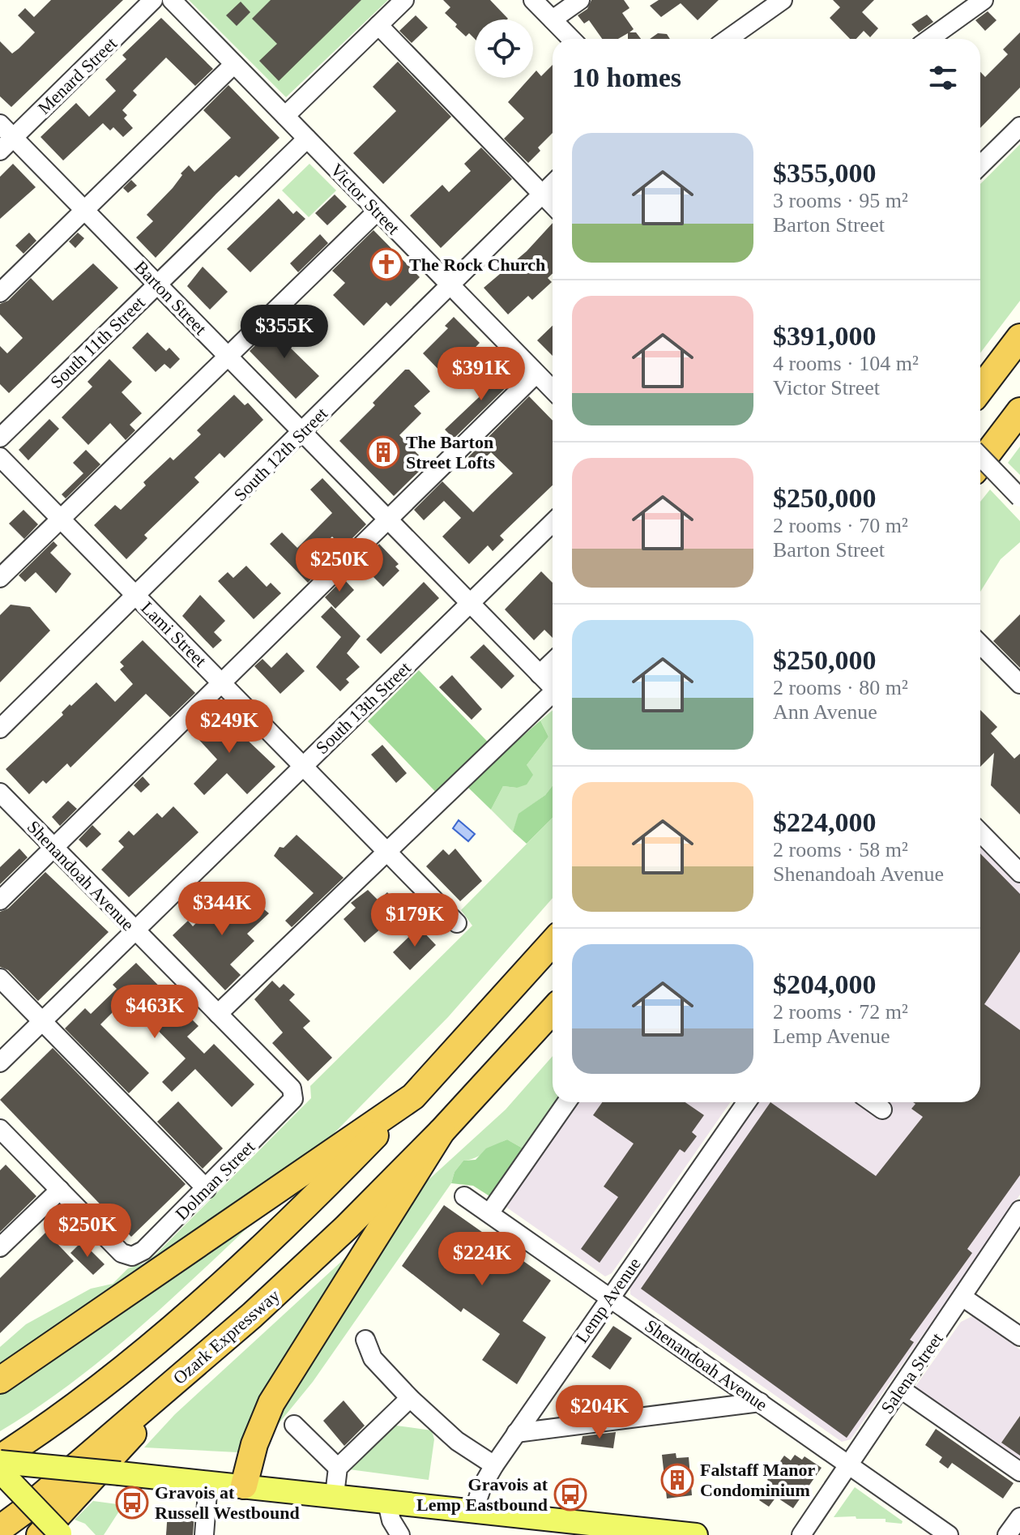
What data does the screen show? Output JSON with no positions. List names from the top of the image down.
{
  "streets": {
    "highway": ["Ozark Expressway"],
    "street": [
      "Menard Street",
      "Victor Street",
      "Barton Street",
      "South 11th Street",
      "South 12th Street",
      "Lami Street",
      "South 13th Street",
      "Shenandoah Avenue",
      "Dolman Street",
      "Lemp Avenue",
      "Salena Street"
    ]
  },
  "crossings": [
    ["Menard Street", "Barton Street"],
    ["Victor Street", "South 11th Street"],
    ["Victor Street", "South 12th Street"],
    ["Barton Street", "South 11th Street"],
    ["Barton Street", "South 12th Street"],
    ["Barton Street", "South 13th Street"],
    ["South 12th Street", "Lami Street"],
    ["Lami Street", "South 13th Street"],
    ["South 13th Street", "Shenandoah Avenue"],
    ["Shenandoah Avenue", "Dolman Street"],
    ["Shenandoah Avenue", "Lemp Avenue"],
    ["Shenandoah Avenue", "Salena Street"]
  ],
  "places": {
    "church": ["The Rock Church"],
    "building": ["The Barton Street Lofts", "Falstaff Manor Condominium"],
    "bus stop": ["Gravois at Lemp Eastbound", "Gravois at Russell Westbound"]
  },
  "page": {
    "heading": "10 homes",
    "list": [
      {
        "name": "$355,000",
        "note": "3 rooms · 95 m² · Barton Street"
      },
      {
        "name": "$391,000",
        "note": "4 rooms · 104 m² · Victor Street"
      },
      {
        "name": "$250,000",
        "note": "2 rooms · 70 m² · Barton Street"
      },
      {
        "name": "$250,000",
        "note": "2 rooms · 80 m² · Ann Avenue"
      },
      {
        "name": "$224,000",
        "note": "2 rooms · 58 m² · Shenandoah Avenue"
      },
      {
        "name": "$204,000",
        "note": "2 rooms · 72 m² · Lemp Avenue"
      }
    ],
    "price": [
      "$355K",
      "$391K",
      "$250K",
      "$249K",
      "$344K",
      "$179K",
      "$463K",
      "$250K",
      "$224K",
      "$204K"
    ]
  }
}
